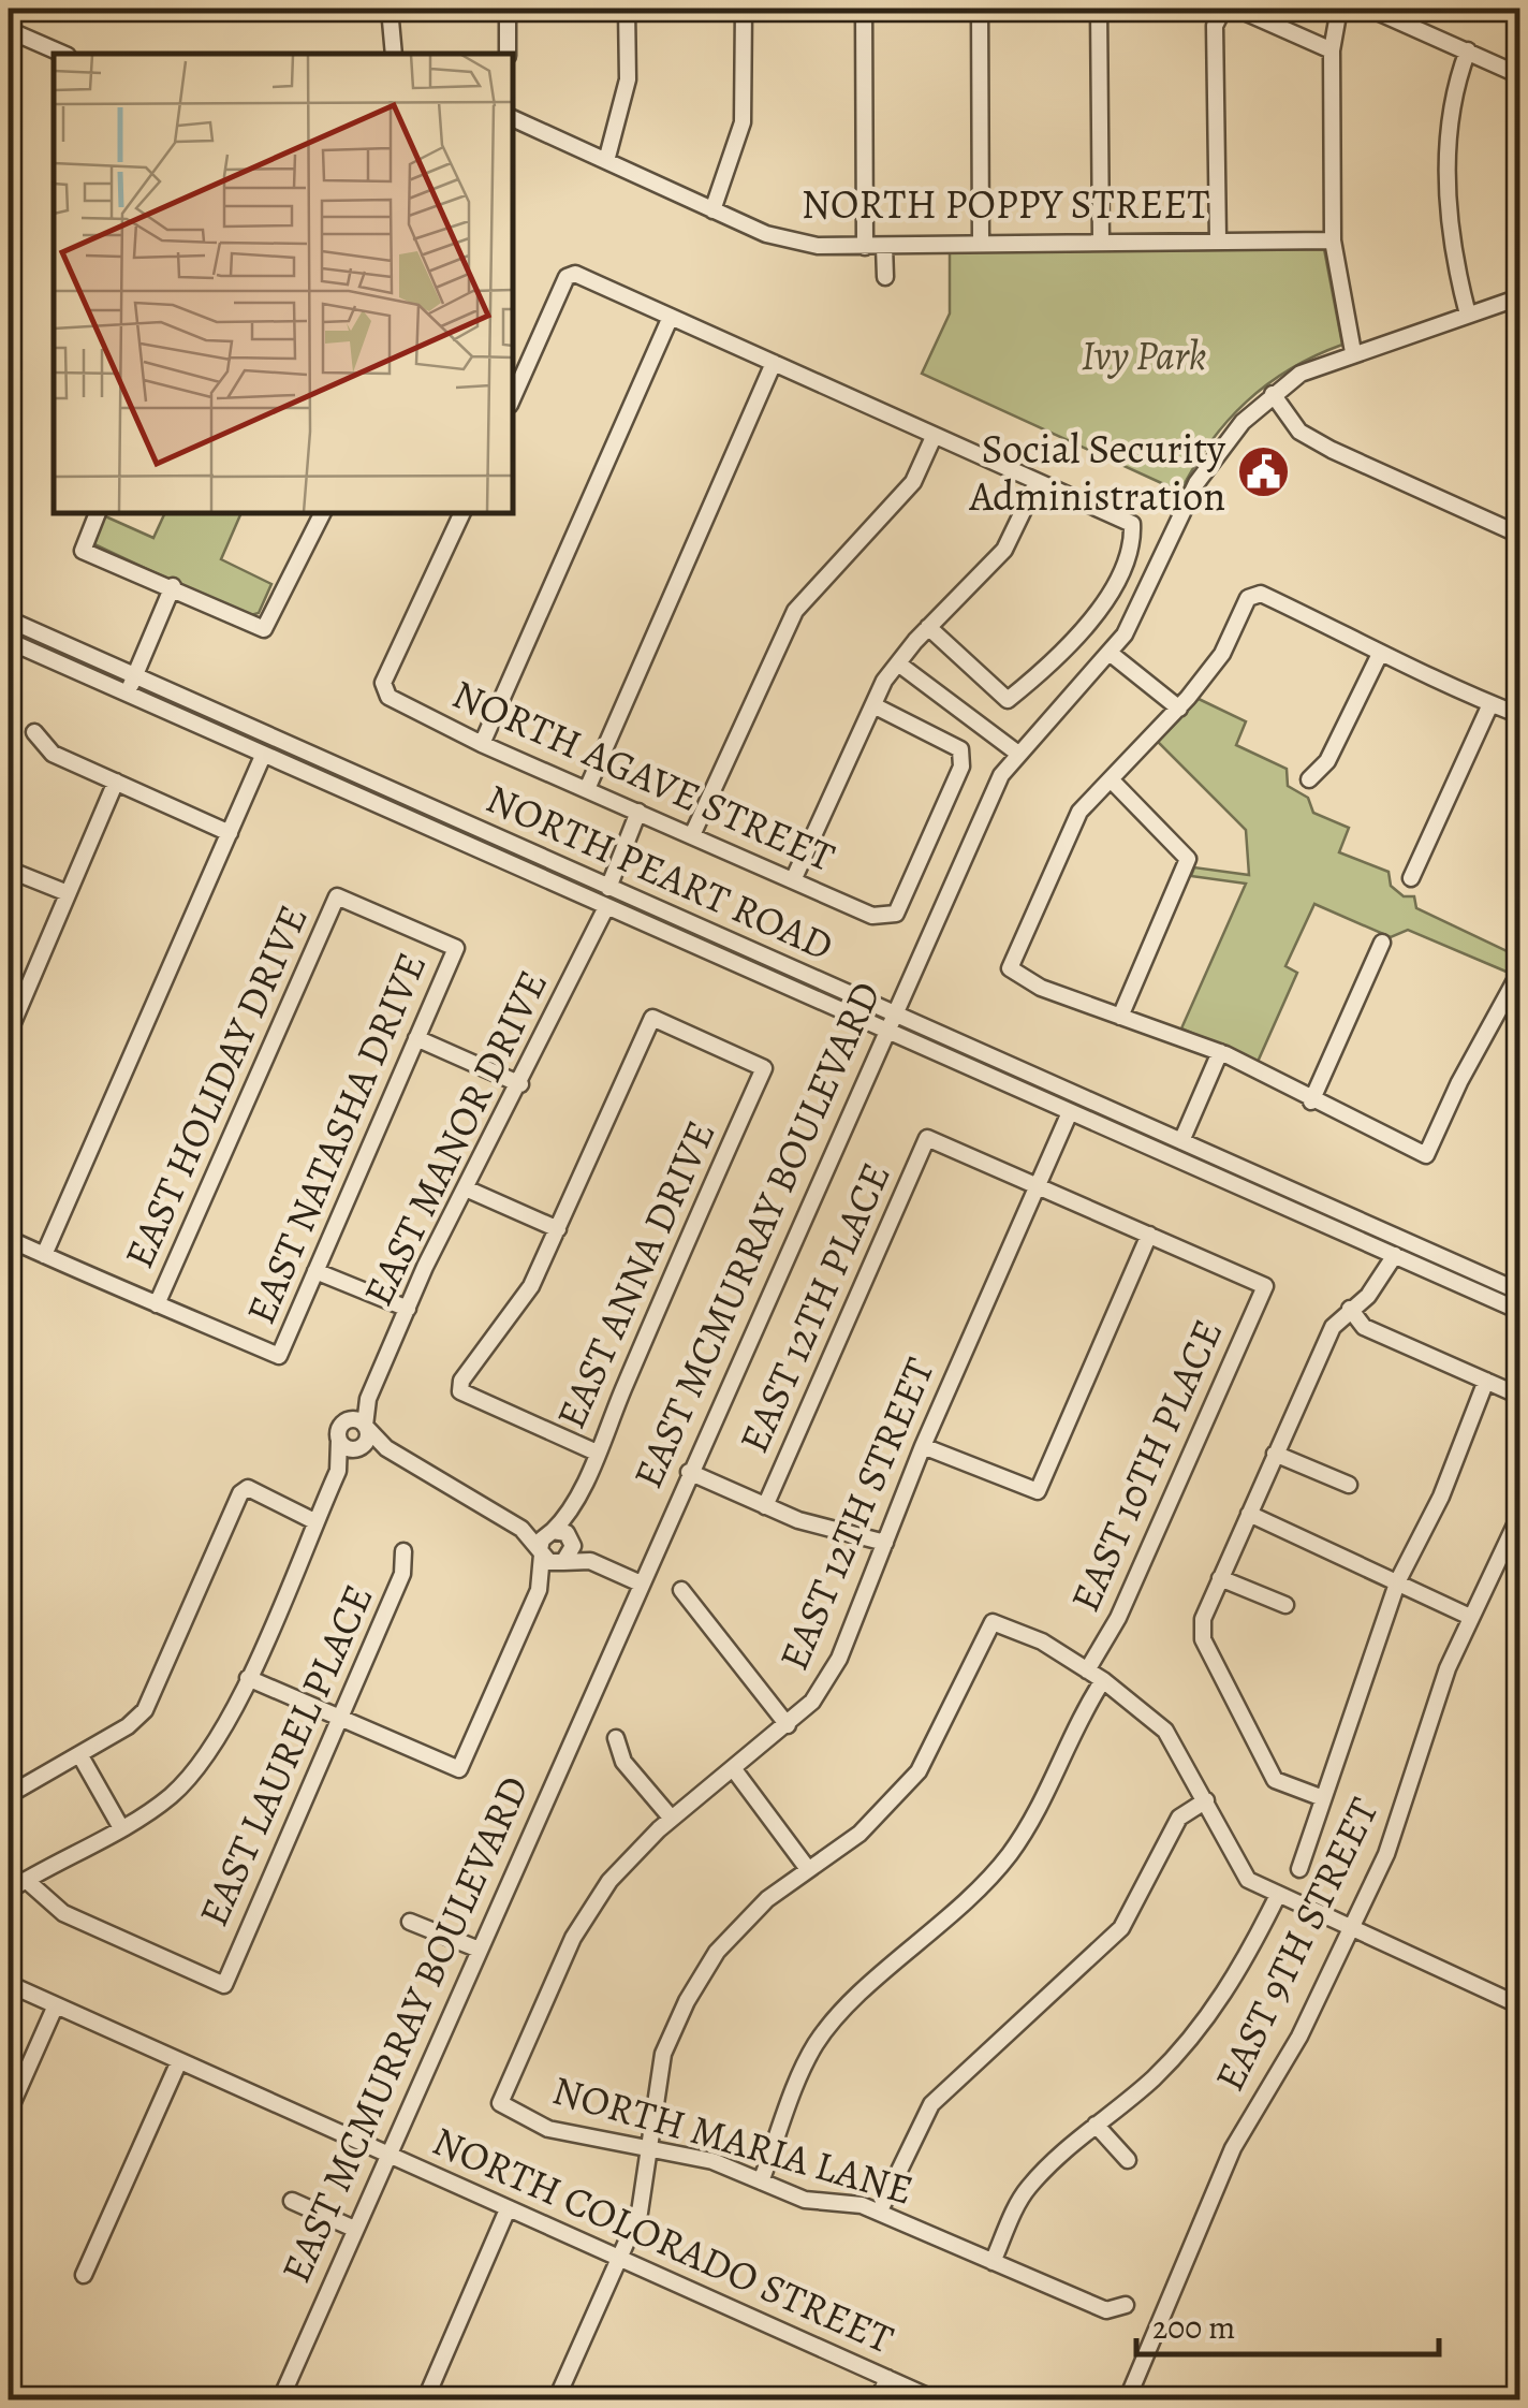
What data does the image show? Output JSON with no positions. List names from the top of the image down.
{
  "streets": {
    "street": [
      "NORTH POPPY STREET",
      "NORTH AGAVE STREET",
      "NORTH PEART ROAD",
      "EAST HOLIDAY DRIVE",
      "EAST NATASHA DRIVE",
      "EAST MANOR DRIVE",
      "EAST MCMURRAY BOULEVARD",
      "EAST ANNA DRIVE",
      "EAST 12TH PLACE",
      "EAST 10TH PLACE",
      "EAST 12TH STREET",
      "EAST LAUREL PLACE",
      "EAST 9TH STREET",
      "NORTH MARIA LANE",
      "NORTH COLORADO STREET"
    ]
  },
  "crossings": [
    ["NORTH PEART ROAD", "EAST MANOR DRIVE"],
    ["NORTH PEART ROAD", "EAST MCMURRAY BOULEVARD"],
    ["NORTH PEART ROAD", "EAST 12TH STREET"],
    ["EAST HOLIDAY DRIVE", "EAST NATASHA DRIVE"],
    ["EAST MCMURRAY BOULEVARD", "NORTH COLORADO STREET"],
    ["EAST 12TH PLACE", "EAST 12TH STREET"],
    ["EAST 12TH STREET", "NORTH MARIA LANE"]
  ],
  "parks": ["Ivy Park"],
  "places": {
    "public building": ["Social Security Administration"]
  },
  "scale_bar": "200 m"
}
